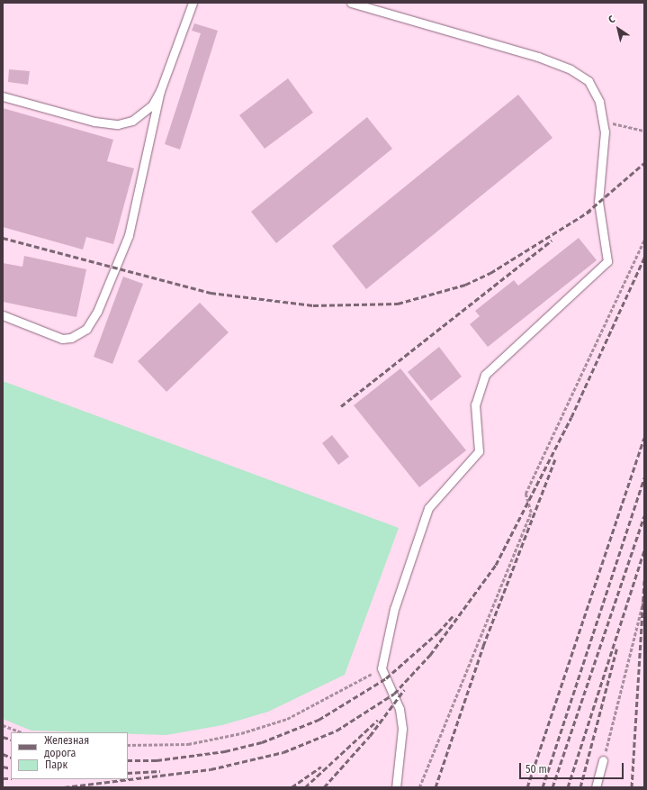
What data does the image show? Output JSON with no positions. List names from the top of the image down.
{
  "legend": ["Железная дорога", "Парк"],
  "scale_bar": "50 m",
  "north": "top left"
}
